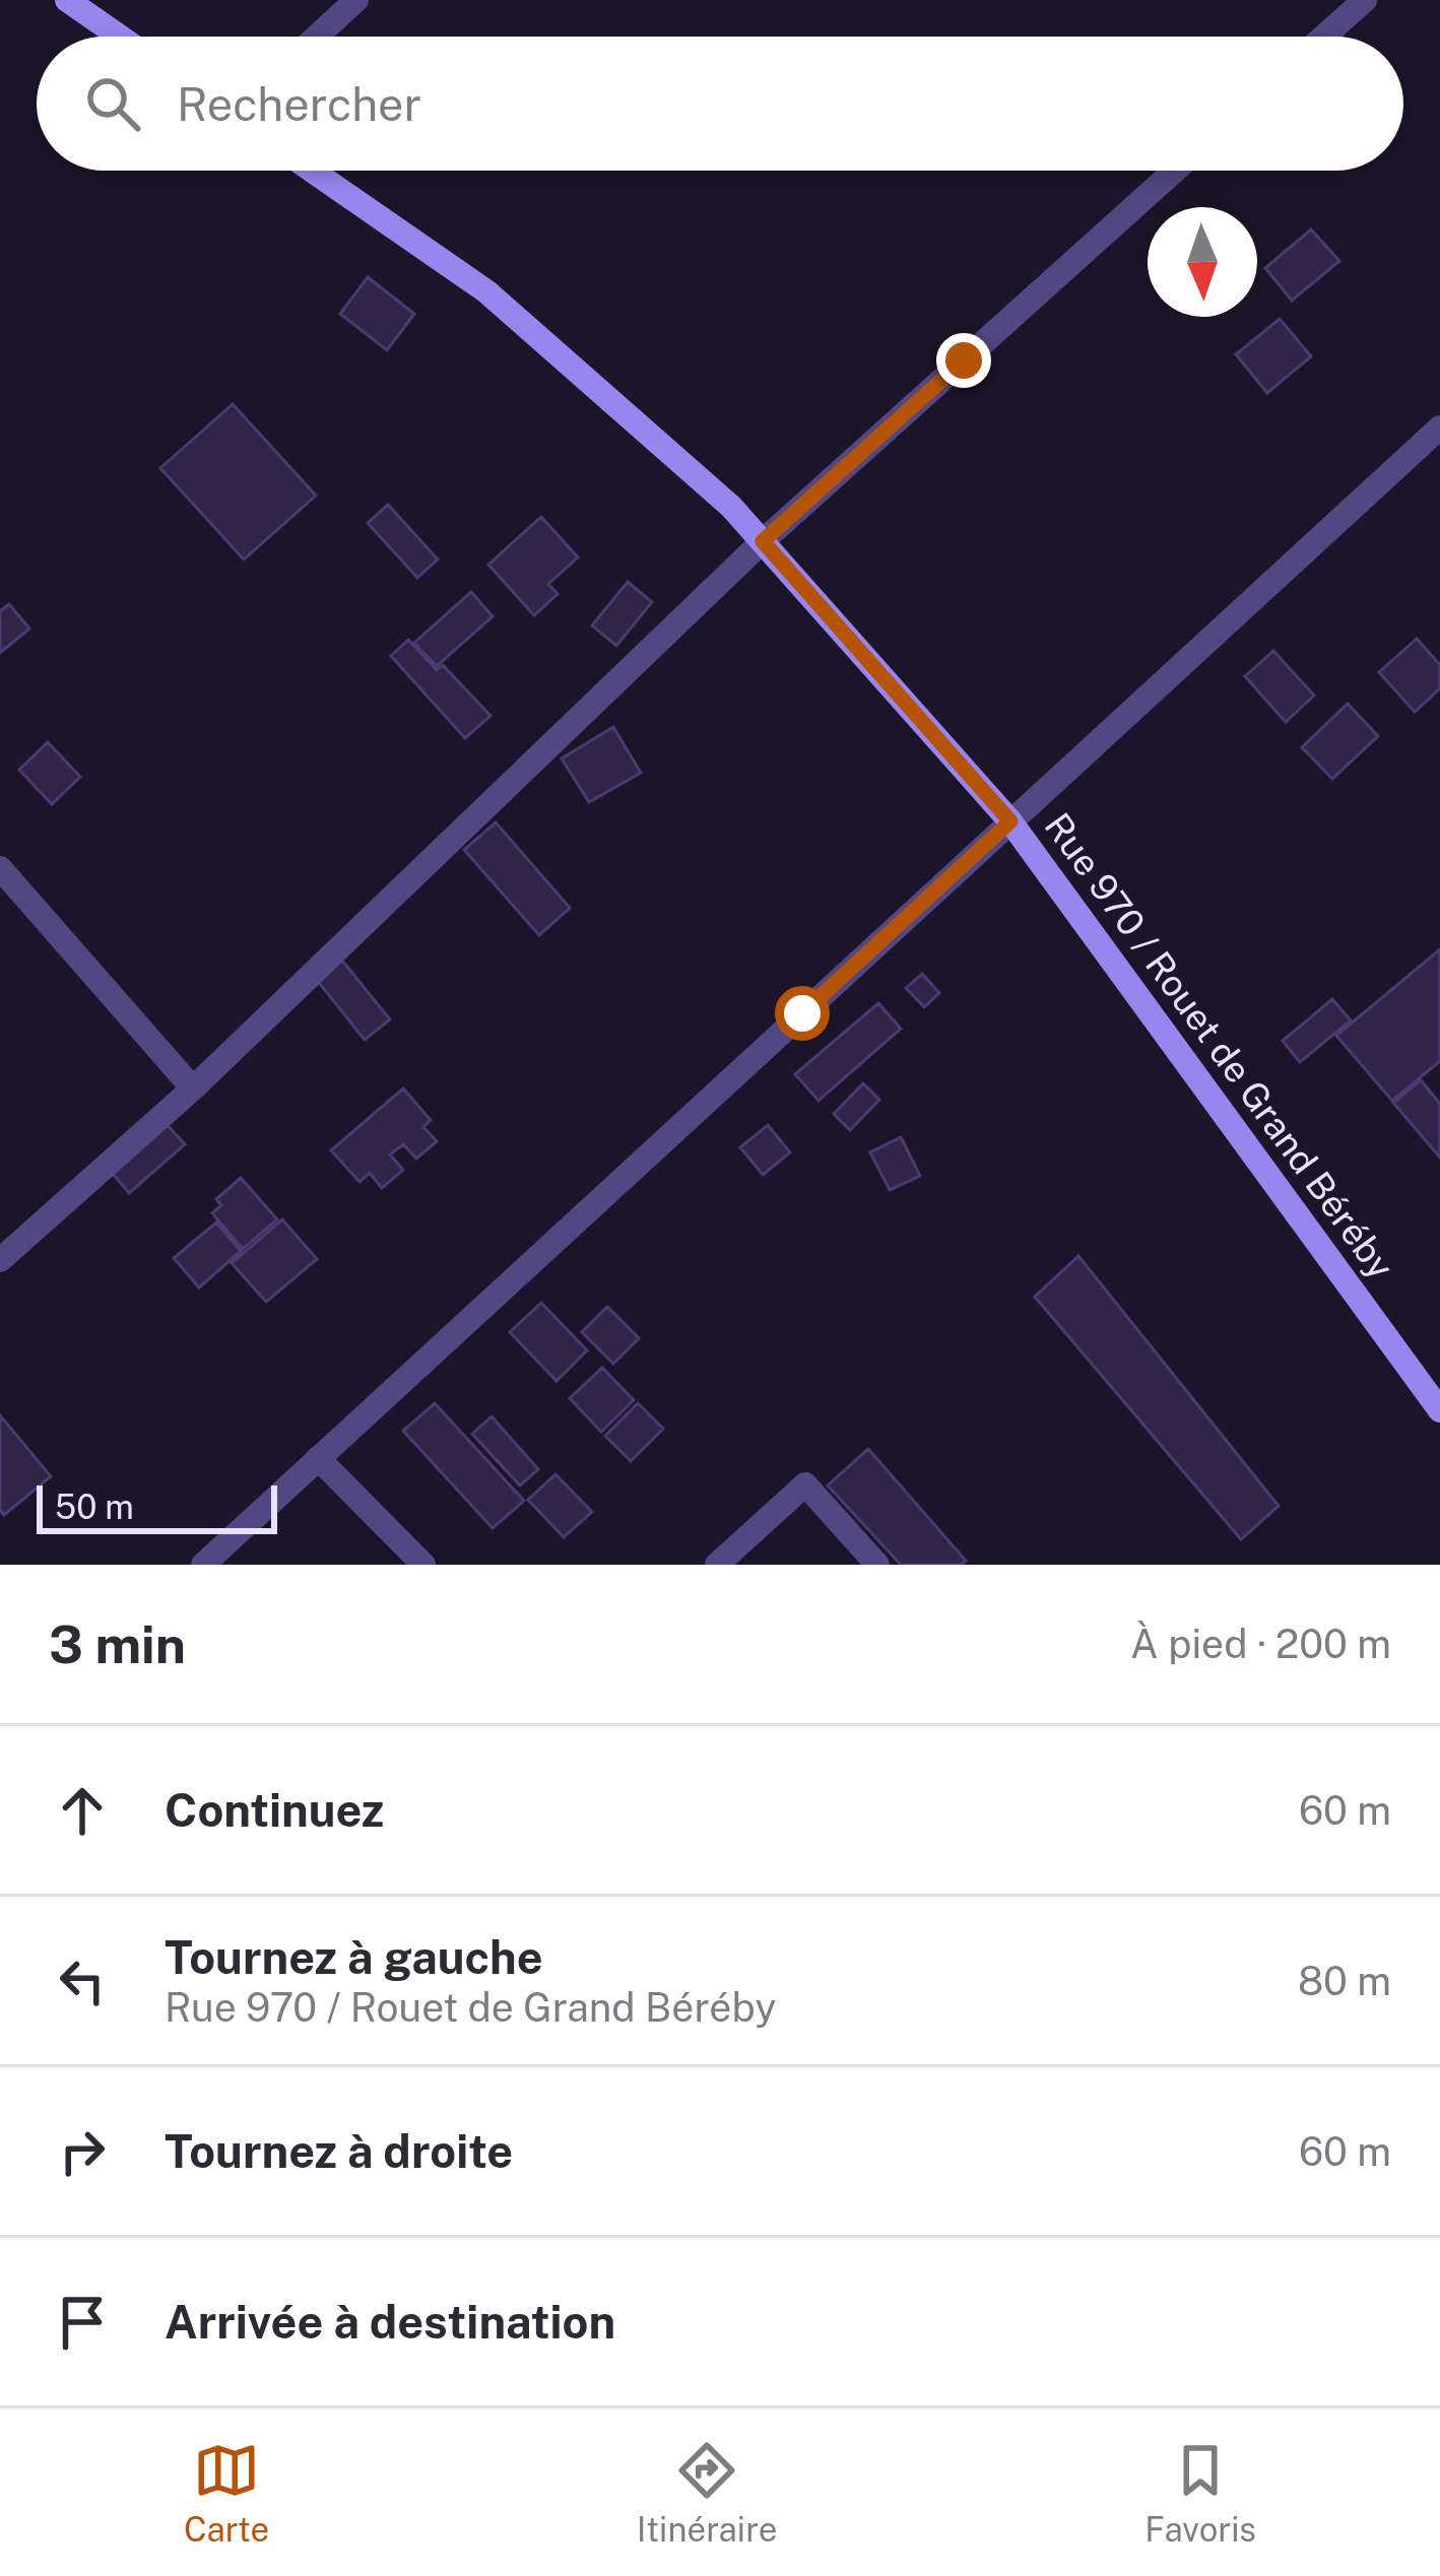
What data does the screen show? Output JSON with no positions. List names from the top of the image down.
{
  "streets": {
    "main road": ["Rue 970 / Rouet de Grand Béréby"]
  },
  "scale_bar": "50 m",
  "north": "bottom",
  "page": {
    "search": "Rechercher",
    "scale": "50 m",
    "heading": ["3 min", "À pied · 200 m"],
    "list": [
      ["Continuez", "60 m"],
      ["Tournez à gauche", "Rue 970 / Rouet de Grand Béréby", "80 m"],
      ["Tournez à droite", "60 m"],
      "Arrivée à destination"
    ],
    "nav": ["Carte", "Itinéraire", "Favoris"]
  }
}
